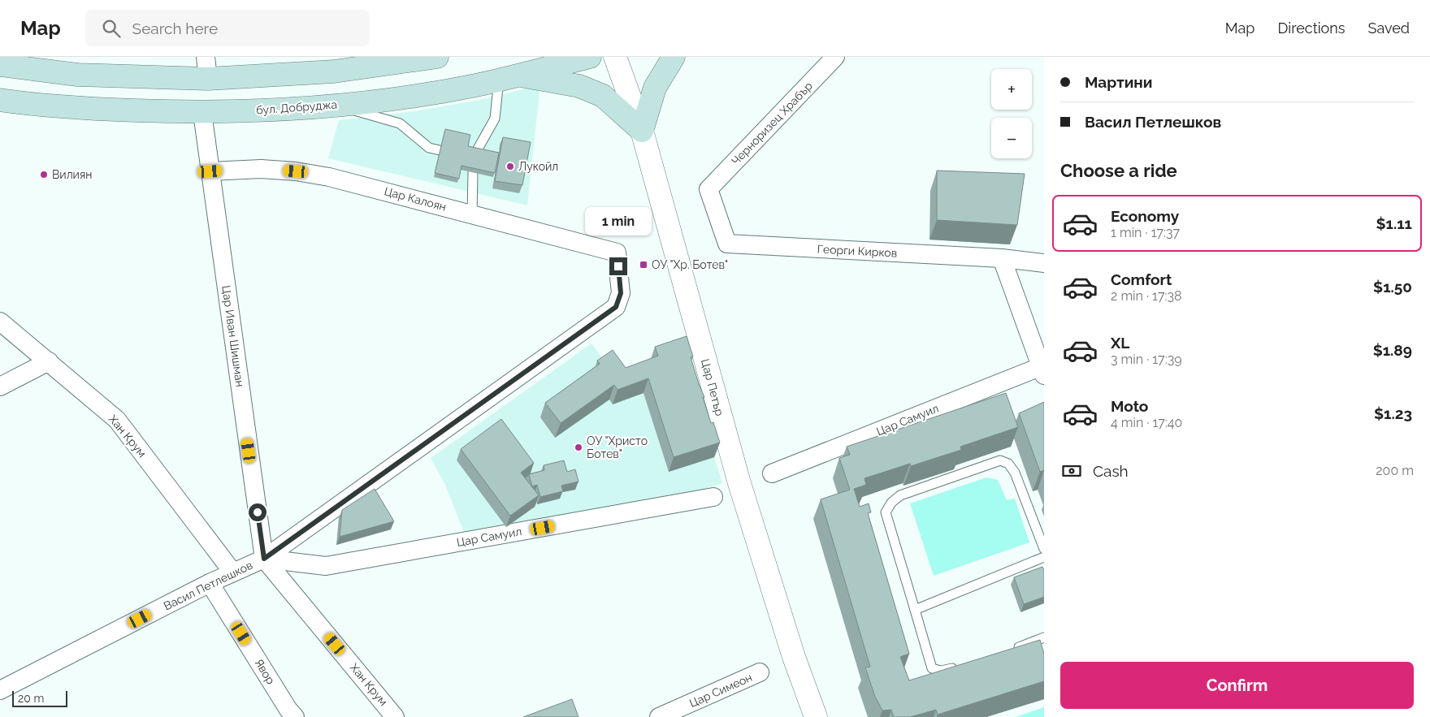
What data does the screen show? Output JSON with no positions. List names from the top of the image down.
{
  "streets": {
    "main road": ["бул. Добруджа"],
    "street": [
      "Черноризец Храбър",
      "Цар Калоян",
      "Георги Кирков",
      "Цар Иван Шишман",
      "Цар Петър",
      "Цар Самуил",
      "Хан Крум",
      "Васил Петлешков",
      "Явор",
      "Цар Симеон"
    ]
  },
  "crossings": [
    ["бул. Добруджа", "Цар Иван Шишман"],
    ["Черноризец Храбър", "Георги Кирков"],
    ["Цар Калоян", "Цар Иван Шишман"],
    ["Цар Калоян", "Васил Петлешков"],
    ["Цар Иван Шишман", "Цар Самуил"],
    ["Цар Иван Шишман", "Хан Крум"],
    ["Цар Иван Шишман", "Васил Петлешков"],
    ["Цар Самуил", "Хан Крум"],
    ["Цар Самуил", "Васил Петлешков"],
    ["Хан Крум", "Васил Петлешков"],
    ["Васил Петлешков", "Явор"]
  ],
  "places": {
    "other": ["Лукойл", "Вилиян", "ОУ \"Христо Ботев\""],
    "transit": ["ОУ \"Хр. Ботев\""]
  },
  "scale_bar": "20 m",
  "page": {
    "header": "Map",
    "search": "Search here",
    "nav": ["Map", "Directions", "Saved"],
    "banner": ["Мартини", "Васил Петлешков"],
    "map_buttons": ["+", "−"],
    "heading": "Choose a ride",
    "list": [
      {
        "name": "Economy",
        "note": "1 min · 17:37",
        "value": "$1.11"
      },
      {
        "name": "Comfort",
        "note": "2 min · 17:38",
        "value": "$1.50"
      },
      {
        "name": "XL",
        "note": "3 min · 17:39",
        "value": "$1.89"
      },
      {
        "name": "Moto",
        "note": "4 min · 17:40",
        "value": "$1.23"
      }
    ],
    "bubble": "1 min",
    "pay": ["Cash", "200 m"],
    "buttons": "Confirm",
    "scale": "20 m"
  }
}
